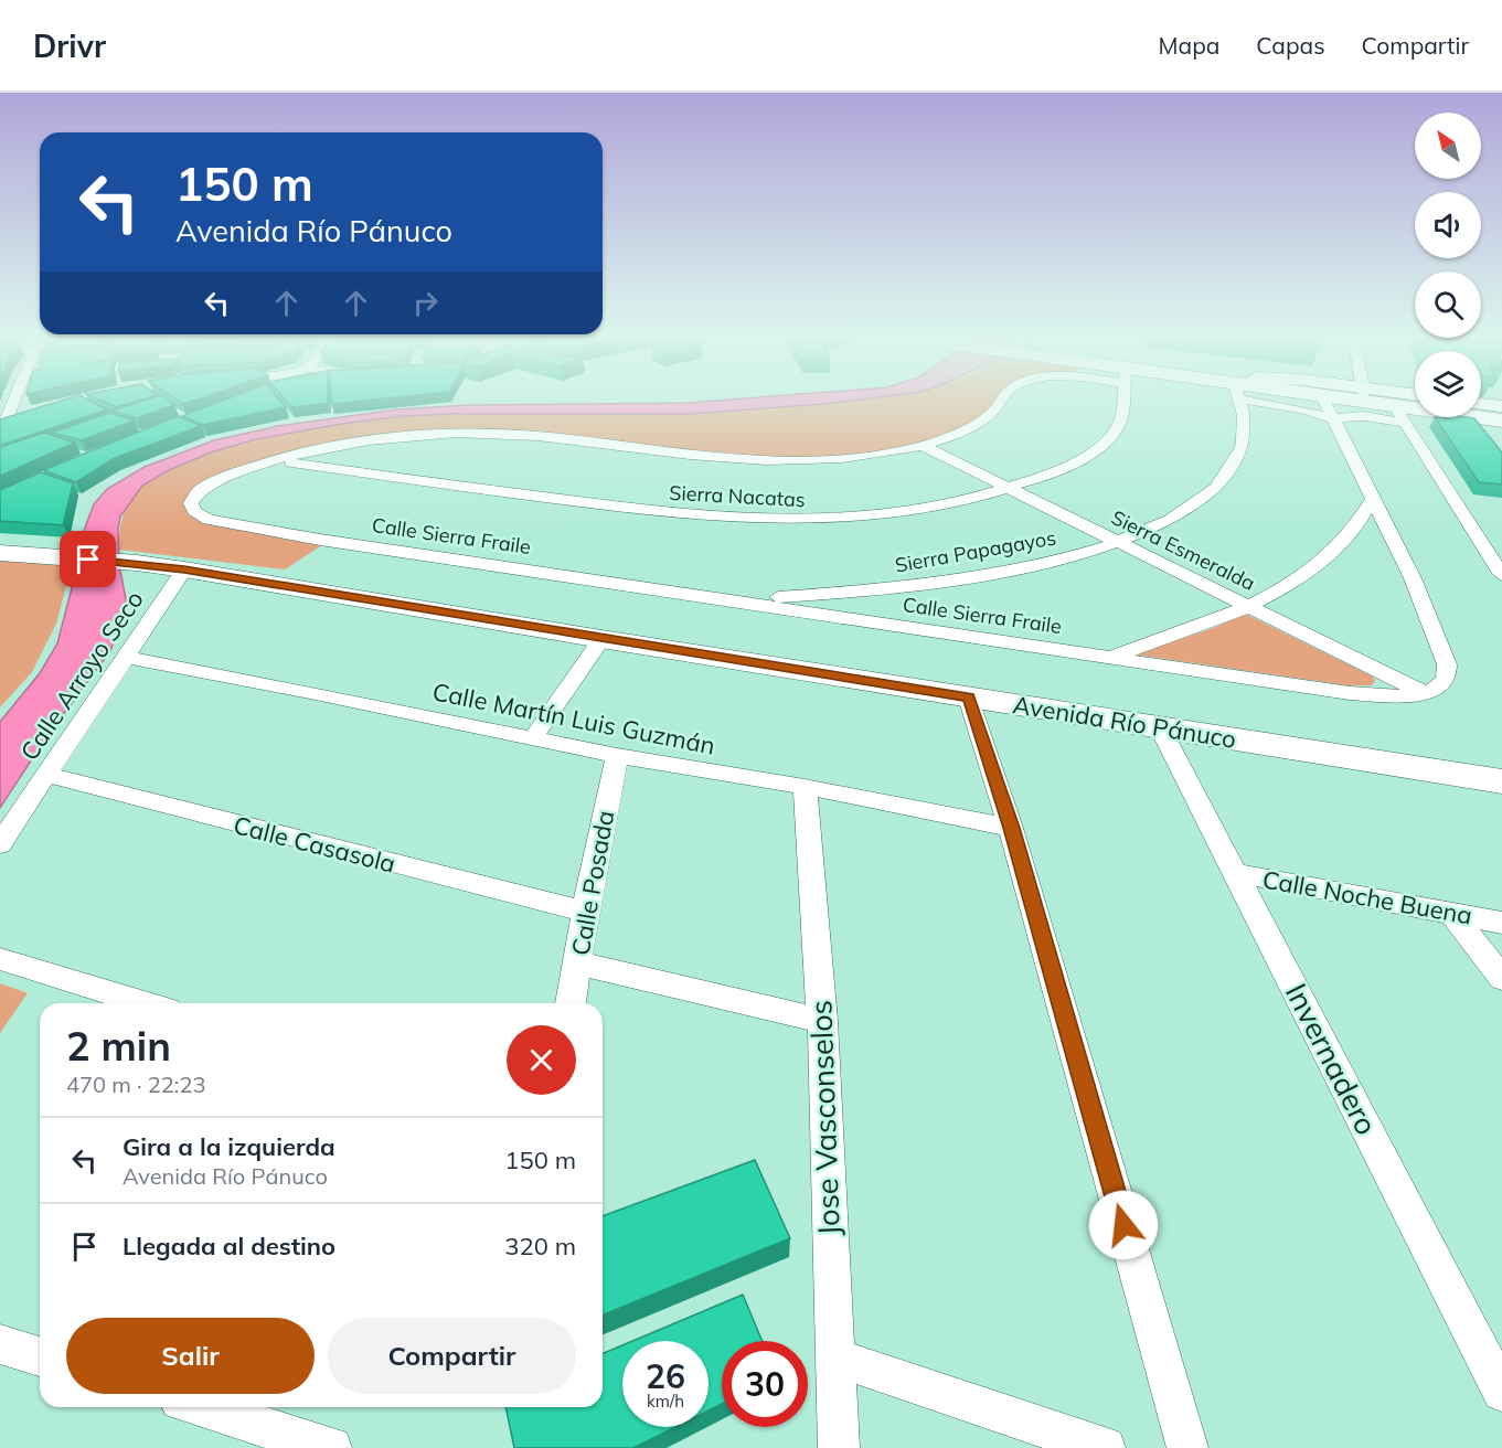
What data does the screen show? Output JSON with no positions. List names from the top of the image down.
{
  "streets": {
    "street": [
      "Sierra Nacatas",
      "Calle Sierra Fraile",
      "Sierra Esmeralda",
      "Sierra Papagayos",
      "Calle Arroyo Seco",
      "Calle Martín Luis Guzmán",
      "Avenida Río Pánuco",
      "Calle Casasola",
      "Calle Posada",
      "Calle Noche Buena",
      "Invernadero",
      "Jose Vasconselos"
    ]
  },
  "crossings": [
    ["Sierra Nacatas", "Calle Sierra Fraile"],
    ["Sierra Nacatas", "Sierra Esmeralda"],
    ["Calle Sierra Fraile", "Sierra Esmeralda"],
    ["Calle Sierra Fraile", "Sierra Papagayos"],
    ["Sierra Esmeralda", "Sierra Papagayos"],
    ["Calle Arroyo Seco", "Calle Martín Luis Guzmán"],
    ["Calle Arroyo Seco", "Avenida Río Pánuco"],
    ["Calle Arroyo Seco", "Calle Casasola"],
    ["Calle Martín Luis Guzmán", "Calle Posada"],
    ["Calle Martín Luis Guzmán", "Jose Vasconselos"],
    ["Avenida Río Pánuco", "Invernadero"],
    ["Calle Casasola", "Calle Posada"],
    ["Calle Noche Buena", "Invernadero"]
  ],
  "north": "top left",
  "page": {
    "header": "Drivr",
    "nav": ["Mapa", "Capas", "Compartir"],
    "turn": ["150 m", "Avenida Río Pánuco"],
    "heading": ["2 min", "470 m · 22:23"],
    "list": [
      {
        "name": "Gira a la izquierda",
        "note": "Avenida Río Pánuco",
        "value": "150 m"
      },
      {
        "name": "Llegada al destino",
        "value": "320 m"
      }
    ],
    "buttons": ["Salir", "Compartir"],
    "speed": "26 km/h",
    "limit": "30"
  }
}
